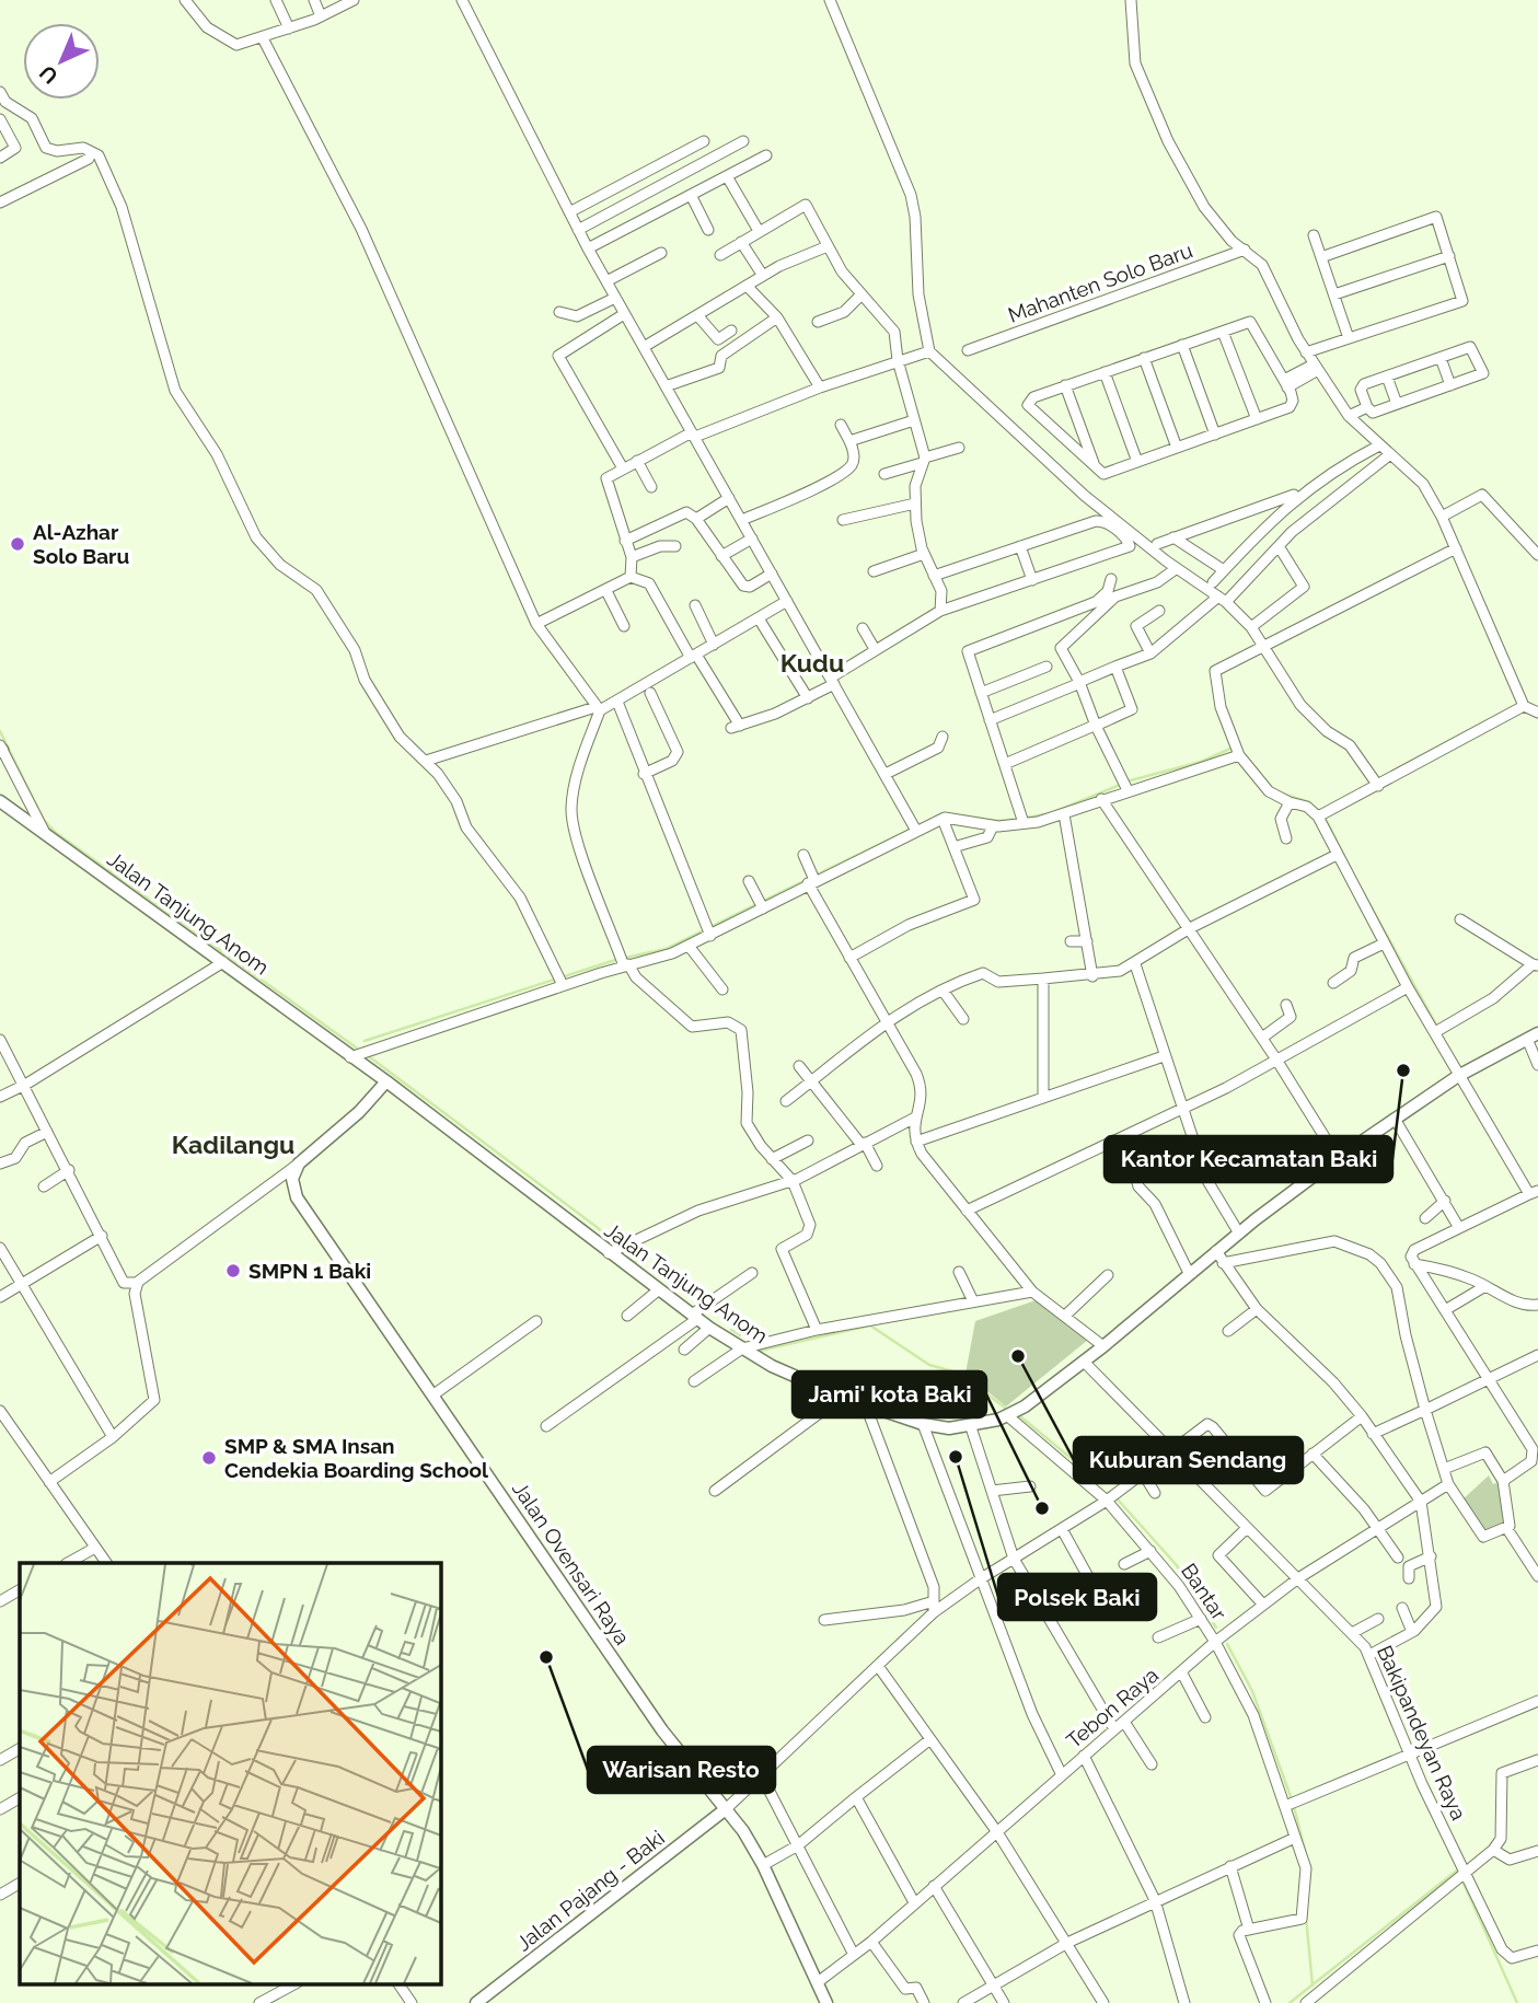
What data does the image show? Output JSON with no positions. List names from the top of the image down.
{
  "streets": {
    "main road": ["Jalan Tanjung Anom", "Jalan Ovensari Raya", "Jalan Pajang - Baki"],
    "street": [
      "Mahanten Solo Baru",
      "Bantar",
      "Tebon Raya",
      "Bakipandeyan Raya"
    ]
  },
  "crossings": [
    ["Jalan Tanjung Anom", "Bantar"],
    ["Jalan Tanjung Anom", "Bakipandeyan Raya"],
    ["Jalan Ovensari Raya", "Tebon Raya"],
    ["Jalan Ovensari Raya", "Jalan Pajang - Baki"],
    ["Bantar", "Tebon Raya"],
    ["Tebon Raya", "Bakipandeyan Raya"]
  ],
  "districts": ["Kudu", "Kadilangu"],
  "places": [
    "Al-Azhar Solo Baru",
    "Kantor Kecamatan Baki",
    "SMPN 1 Baki",
    "Kuburan Sendang",
    "Polsek Baki",
    "SMP & SMA Insan Cendekia Boarding School",
    "Jami' kota Baki",
    "Warisan Resto"
  ],
  "north": "bottom left"
}
